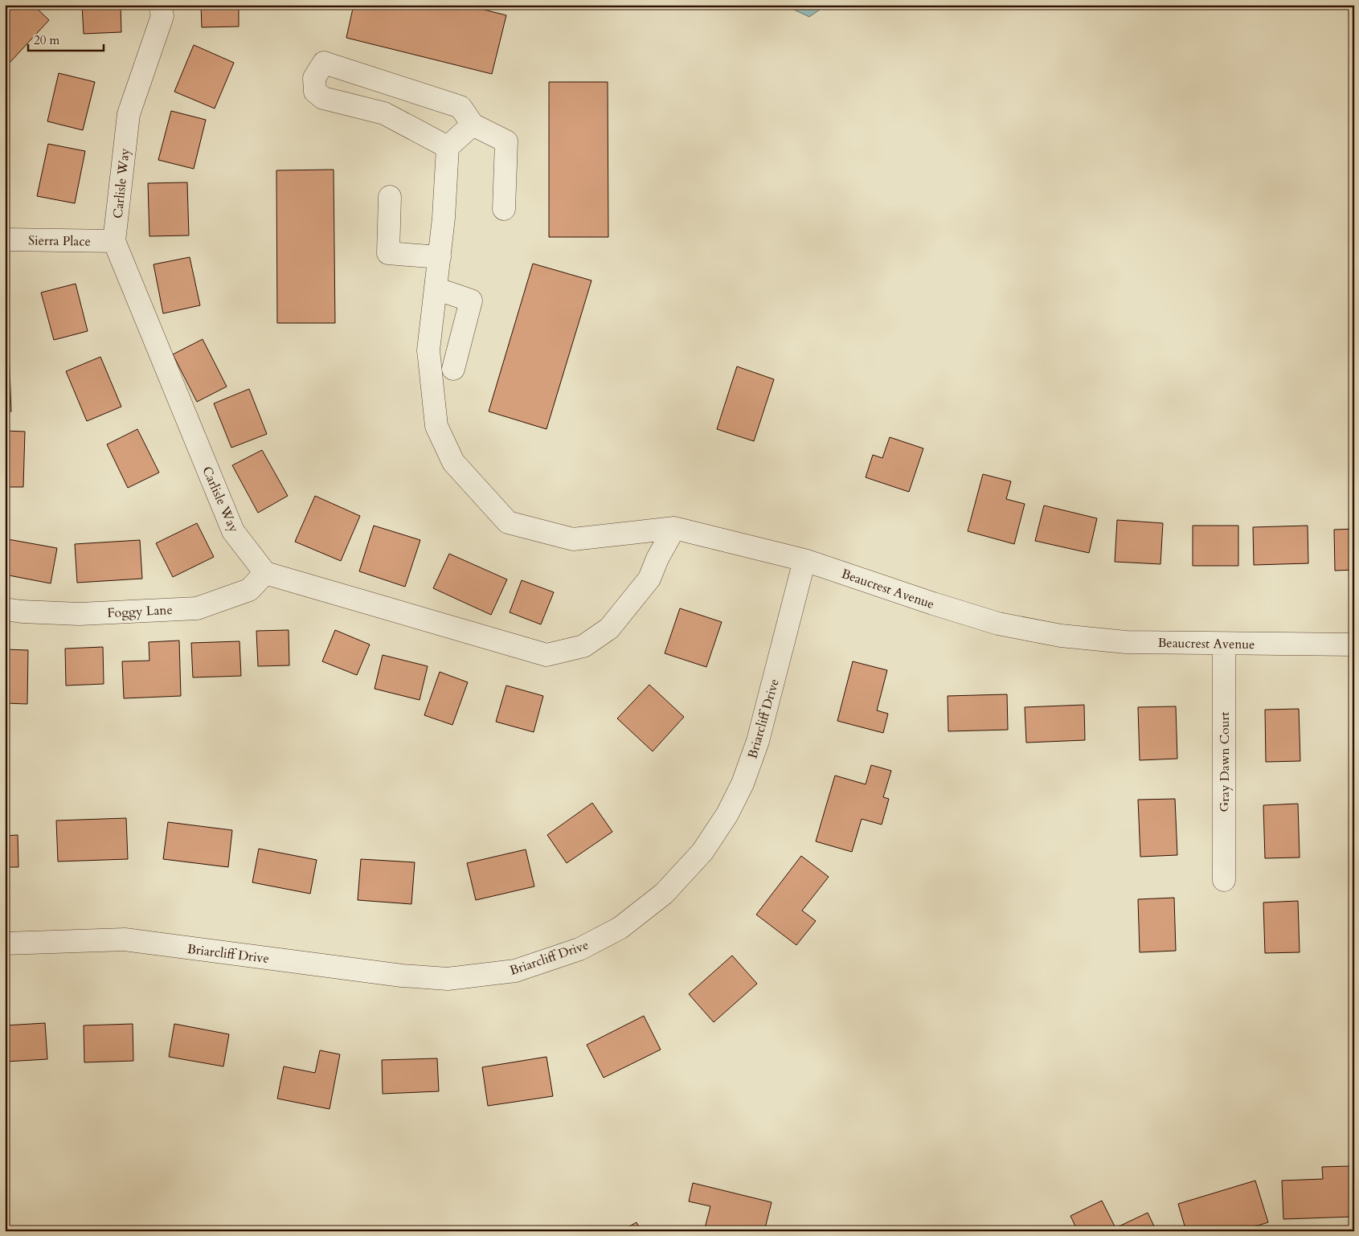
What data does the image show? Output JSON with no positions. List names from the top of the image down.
{
  "streets": {
    "street": [
      "Carlisle Way",
      "Sierra Place",
      "Beaucrest Avenue",
      "Foggy Lane",
      "Briarcliff Drive",
      "Gray Dawn Court"
    ]
  },
  "crossings": [
    ["Carlisle Way", "Sierra Place"],
    ["Carlisle Way", "Foggy Lane"],
    ["Beaucrest Avenue", "Briarcliff Drive"],
    ["Beaucrest Avenue", "Gray Dawn Court"]
  ],
  "scale_bar": "20 m"
}
